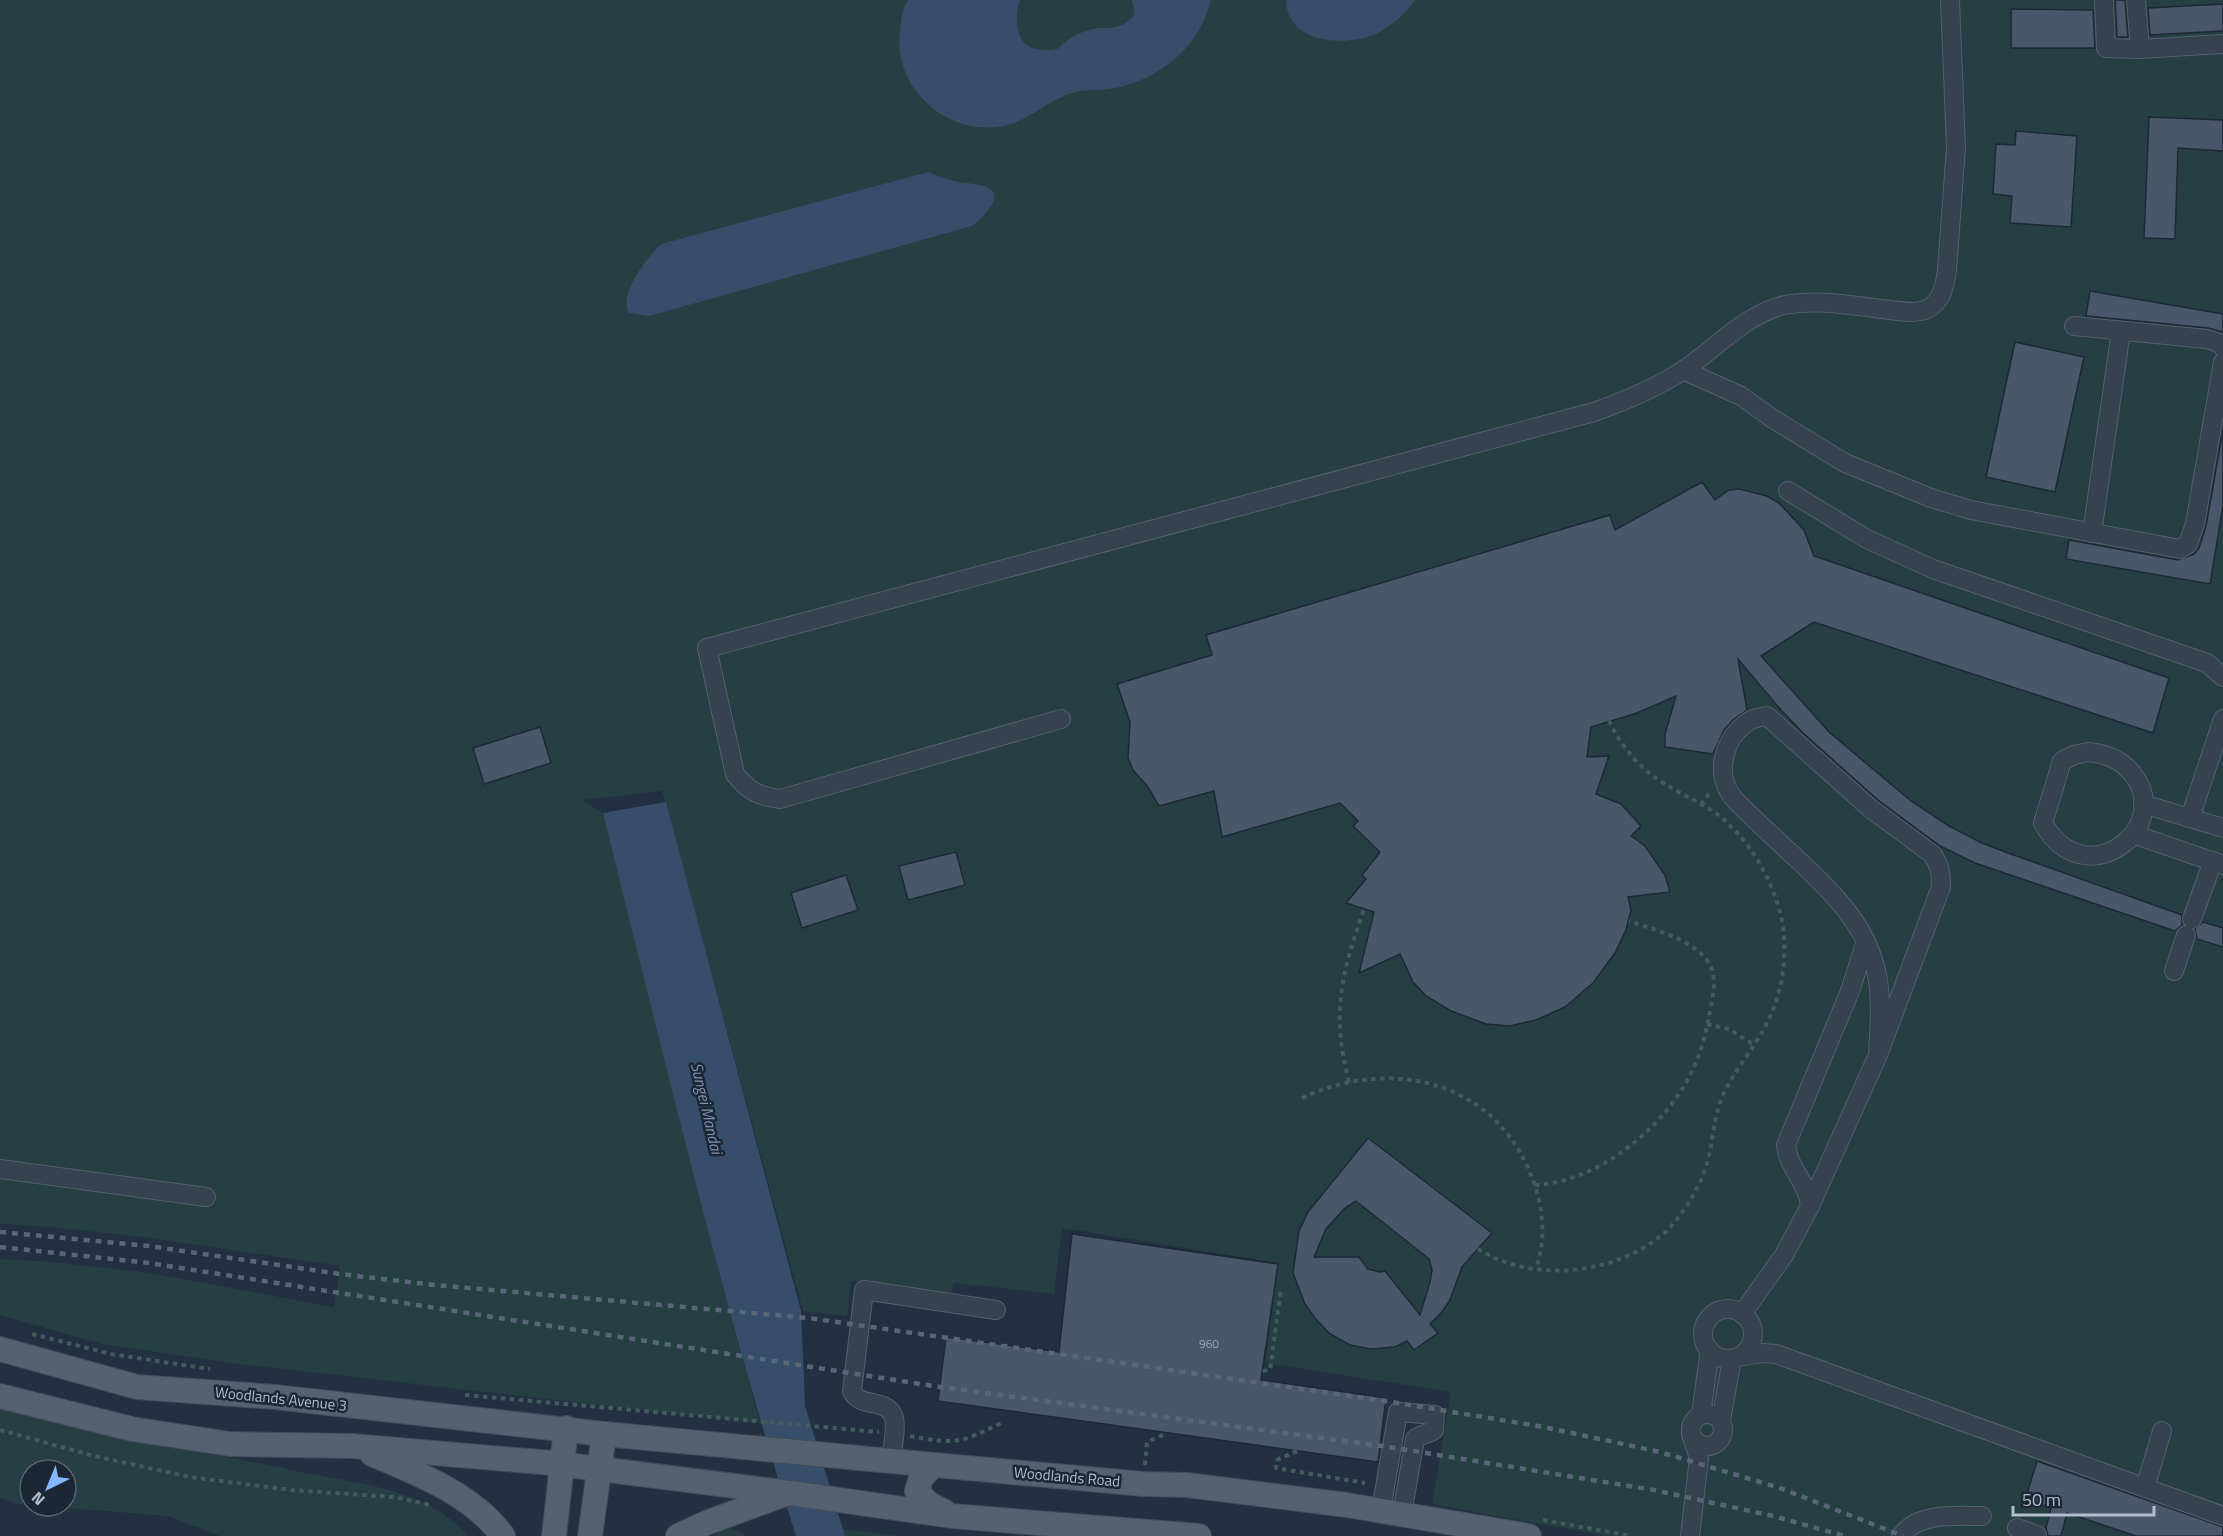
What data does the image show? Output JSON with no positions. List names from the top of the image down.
{
  "streets": {
    "main road": ["Woodlands Avenue 3", "Woodlands Road"]
  },
  "crossings": [
    ["Woodlands Avenue 3", "Woodlands Road"]
  ],
  "water": ["Sungei Mandai"],
  "house_numbers": ["960"],
  "scale_bar": "50 m",
  "north": "bottom left"
}
